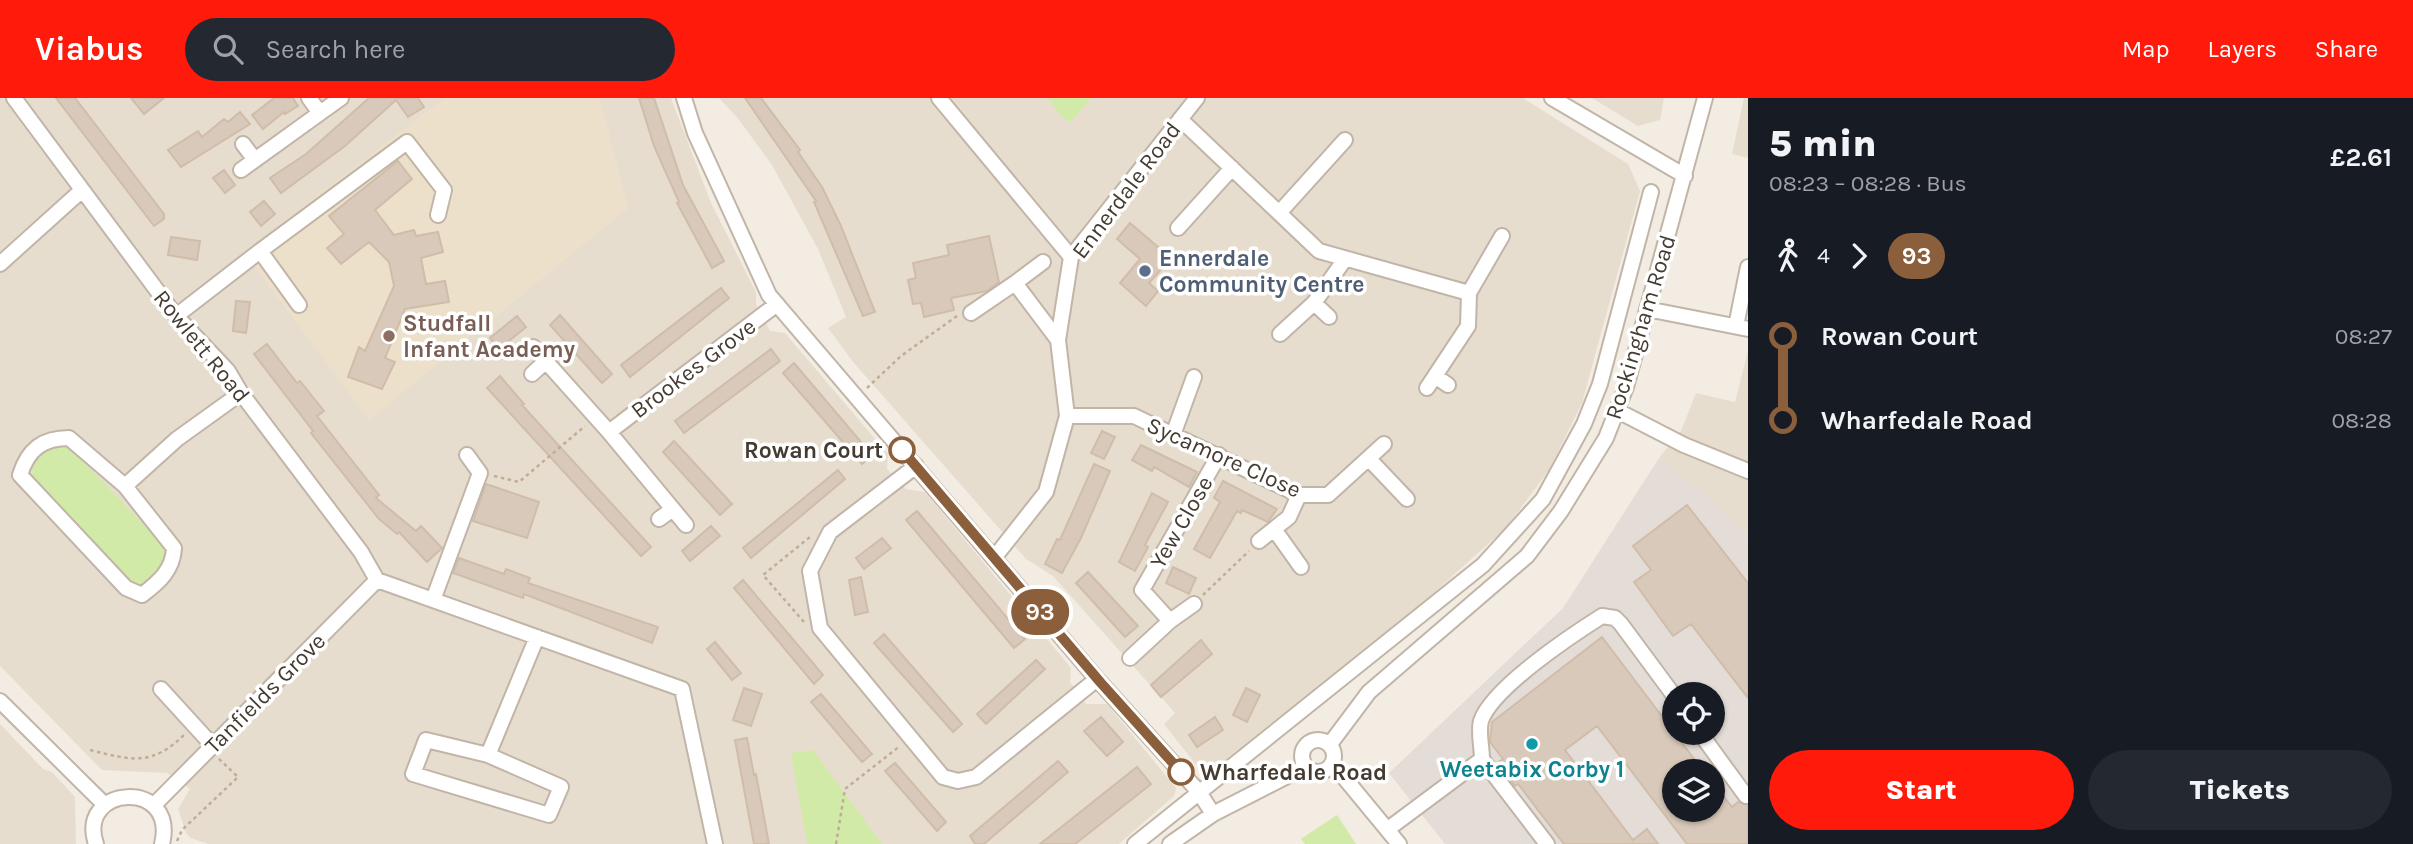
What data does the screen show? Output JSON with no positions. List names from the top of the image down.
{
  "streets": {
    "street": [
      "Ennerdale Road",
      "Rockingham Road",
      "Rowlett Road",
      "Brookes Grove",
      "Sycamore Close",
      "Yew Close",
      "Tanfields Grove"
    ]
  },
  "crossings": [
    ["Ennerdale Road", "Sycamore Close"],
    ["Rowlett Road", "Tanfields Grove"],
    ["Sycamore Close", "Yew Close"]
  ],
  "places": [
    "Ennerdale Community Centre",
    "Studfall Infant Academy",
    "Rowan Court",
    "Weetabix Corby 1",
    "Wharfedale Road"
  ],
  "lines": ["bus line 93"],
  "page": {
    "header": "Viabus",
    "search": "Search here",
    "nav": ["Map", "Layers", "Share"],
    "on_map": "93",
    "heading": ["5 min", "08:23 – 08:28 · Bus", "£2.61"],
    "legs": ["4", "93"],
    "list": [
      {
        "name": "Rowan Court",
        "value": "08:27"
      },
      {
        "name": "Wharfedale Road",
        "value": "08:28"
      }
    ],
    "buttons": ["Start", "Tickets"]
  }
}
